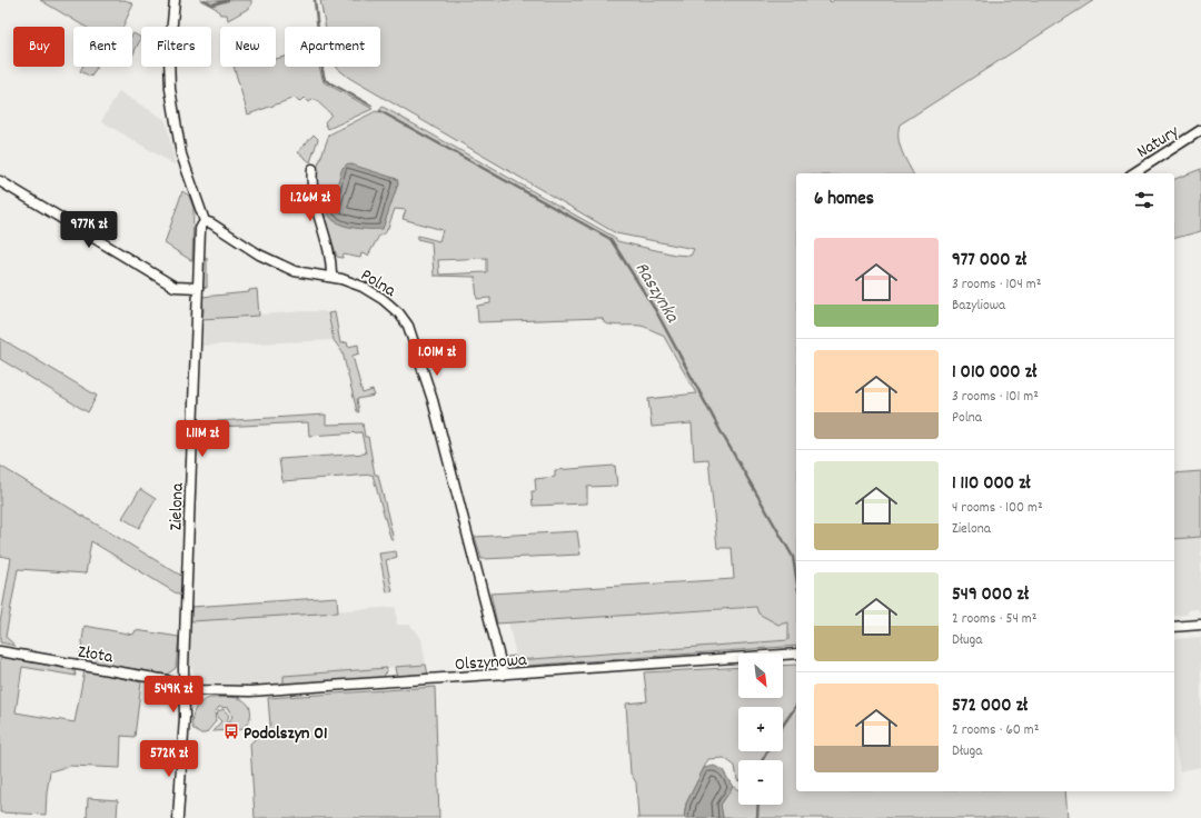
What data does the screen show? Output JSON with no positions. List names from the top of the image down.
{
  "streets": {
    "street": [
      "Natury",
      "Polna",
      "Zielona",
      "Złota",
      "Olszynowa"
    ]
  },
  "crossings": [
    ["Polna", "Zielona"],
    ["Polna", "Olszynowa"],
    ["Zielona", "Złota"],
    ["Zielona", "Olszynowa"],
    ["Złota", "Olszynowa"]
  ],
  "water": ["Raszynka"],
  "places": {
    "bus stop": ["Podolszyn 01"]
  },
  "north": "bottom right",
  "page": {
    "chip": [
      "Buy",
      "Rent",
      "Filters",
      "New",
      "Apartment"
    ],
    "heading": "6 homes",
    "price": [
      "1.26M zł",
      "977K zł",
      "1.01M zł",
      "1.11M zł",
      "549K zł",
      "572K zł"
    ],
    "list": [
      {
        "name": "977 000 zł",
        "note": "3 rooms · 104 m² · Bazyliowa"
      },
      {
        "name": "1 010 000 zł",
        "note": "3 rooms · 101 m² · Polna"
      },
      {
        "name": "1 110 000 zł",
        "note": "4 rooms · 100 m² · Zielona"
      },
      {
        "name": "549 000 zł",
        "note": "2 rooms · 54 m² · Długa"
      },
      {
        "name": "572 000 zł",
        "note": "2 rooms · 60 m² · Długa"
      }
    ],
    "map_buttons": ["+", "−"]
  }
}
